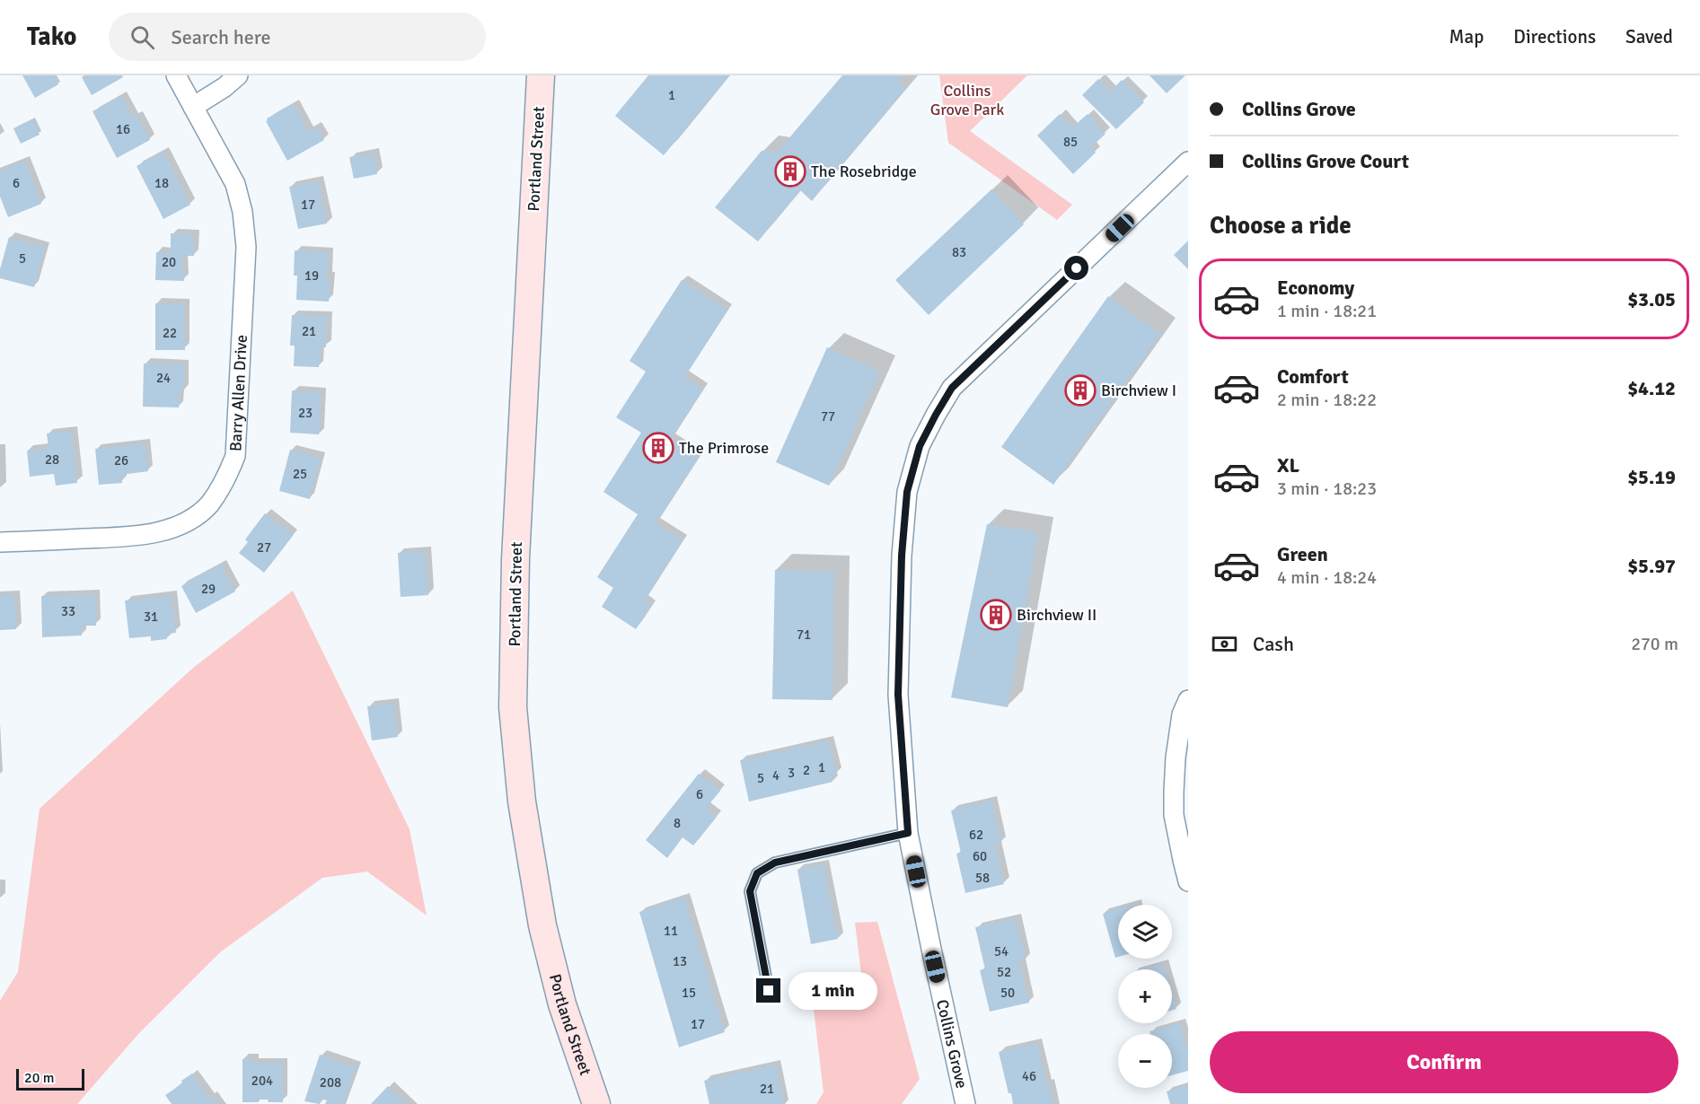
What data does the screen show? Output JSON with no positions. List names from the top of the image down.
{
  "streets": {
    "main road": ["Portland Street"],
    "street": ["Barry Allen Drive", "Collins Grove"]
  },
  "parks": ["Collins Grove Park"],
  "places": {
    "building": [
      "The Rosebridge",
      "Birchview I",
      "The Primrose",
      "Birchview II"
    ]
  },
  "house_numbers": [
    "1",
    "16",
    "85",
    "6",
    "18",
    "17",
    "83",
    "5",
    "20",
    "19",
    "21",
    "22",
    "24",
    "23",
    "77",
    "28",
    "26",
    "25",
    "27",
    "29",
    "33",
    "31",
    "71",
    "1",
    "2",
    "3",
    "4",
    "5",
    "6",
    "8",
    "62",
    "60",
    "58",
    "11",
    "54",
    "13",
    "52",
    "15",
    "50",
    "17",
    "46",
    "204",
    "208",
    "21"
  ],
  "scale_bar": "20 m",
  "page": {
    "header": "Tako",
    "search": "Search here",
    "nav": ["Map", "Directions", "Saved"],
    "banner": ["Collins Grove", "Collins Grove Court"],
    "heading": "Choose a ride",
    "list": [
      {
        "name": "Economy",
        "note": "1 min · 18:21",
        "value": "$3.05"
      },
      {
        "name": "Comfort",
        "note": "2 min · 18:22",
        "value": "$4.12"
      },
      {
        "name": "XL",
        "note": "3 min · 18:23",
        "value": "$5.19"
      },
      {
        "name": "Green",
        "note": "4 min · 18:24",
        "value": "$5.97"
      }
    ],
    "pay": ["Cash", "270 m"],
    "map_buttons": ["+", "−"],
    "bubble": "1 min",
    "buttons": "Confirm",
    "scale": "20 m"
  }
}
